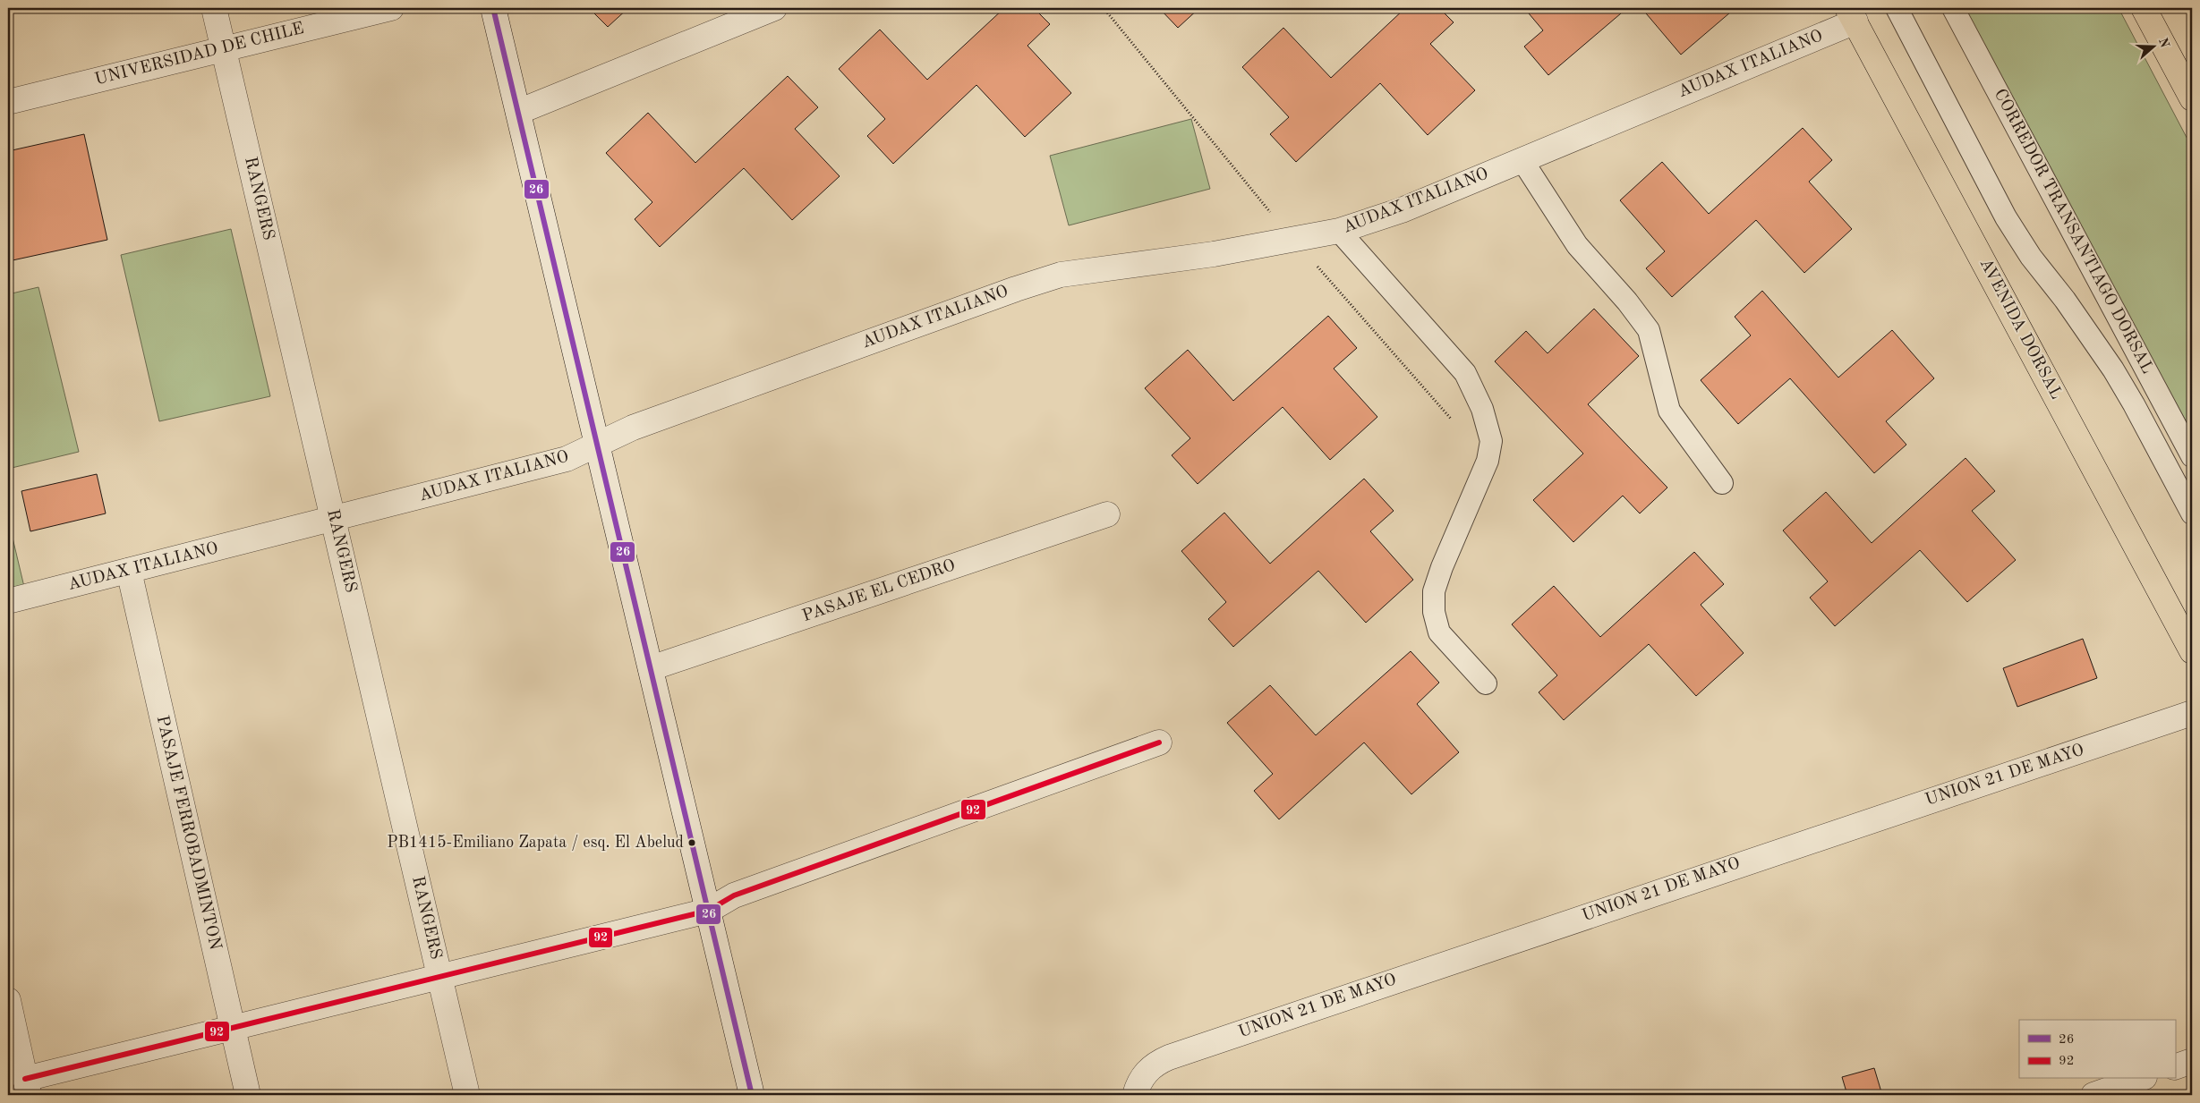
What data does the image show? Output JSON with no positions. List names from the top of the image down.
{
  "streets": {
    "main road": ["AVENIDA DORSAL"],
    "street": [
      "UNIVERSIDAD DE CHILE",
      "AUDAX ITALIANO",
      "RANGERS",
      "PASAJE EL CEDRO",
      "UNION 21 DE MAYO",
      "PASAJE FERROBADMINTON"
    ],
    "lane": ["CORREDOR TRANSANTIAGO DORSAL"]
  },
  "crossings": [
    ["UNIVERSIDAD DE CHILE", "RANGERS"],
    ["AUDAX ITALIANO", "RANGERS"],
    ["AUDAX ITALIANO", "AVENIDA DORSAL"],
    ["AUDAX ITALIANO", "PASAJE FERROBADMINTON"]
  ],
  "places": ["PB1415-Emiliano Zapata / esq. El Abelud"],
  "lines": ["transit line 26", "transit line 92"],
  "legend": ["26", "92"],
  "north": "right"
}
